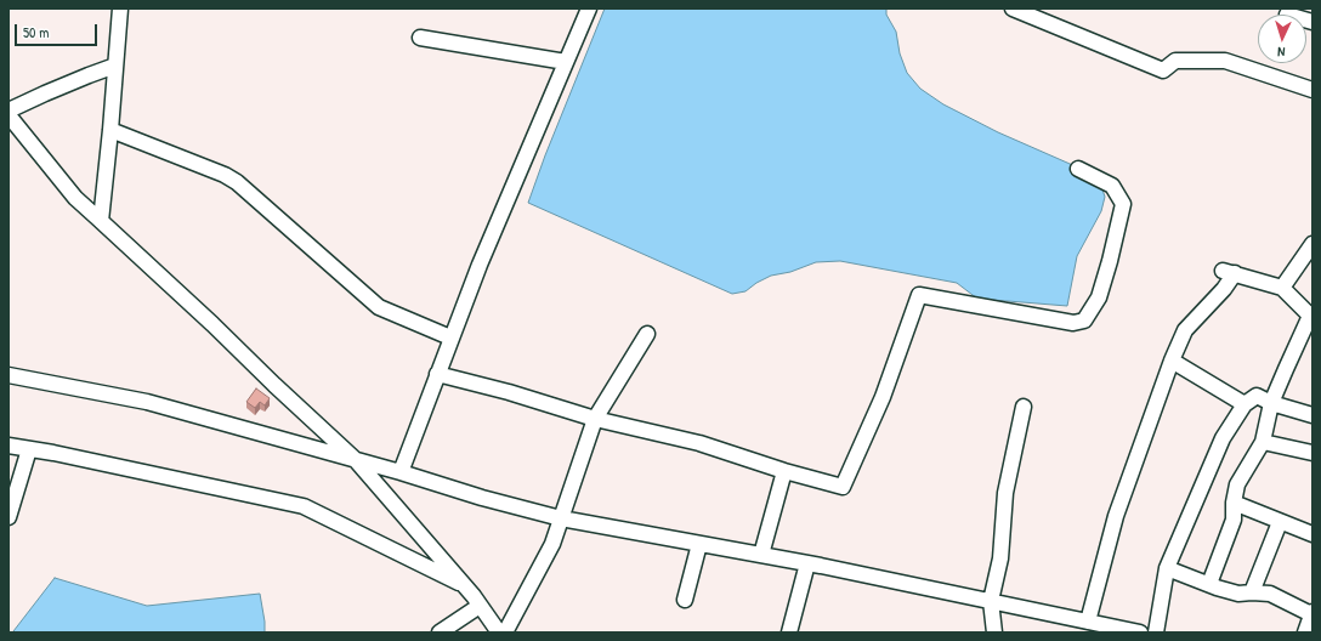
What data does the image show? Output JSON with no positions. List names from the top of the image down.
{
  "scale_bar": "50 m",
  "north": "bottom"
}
